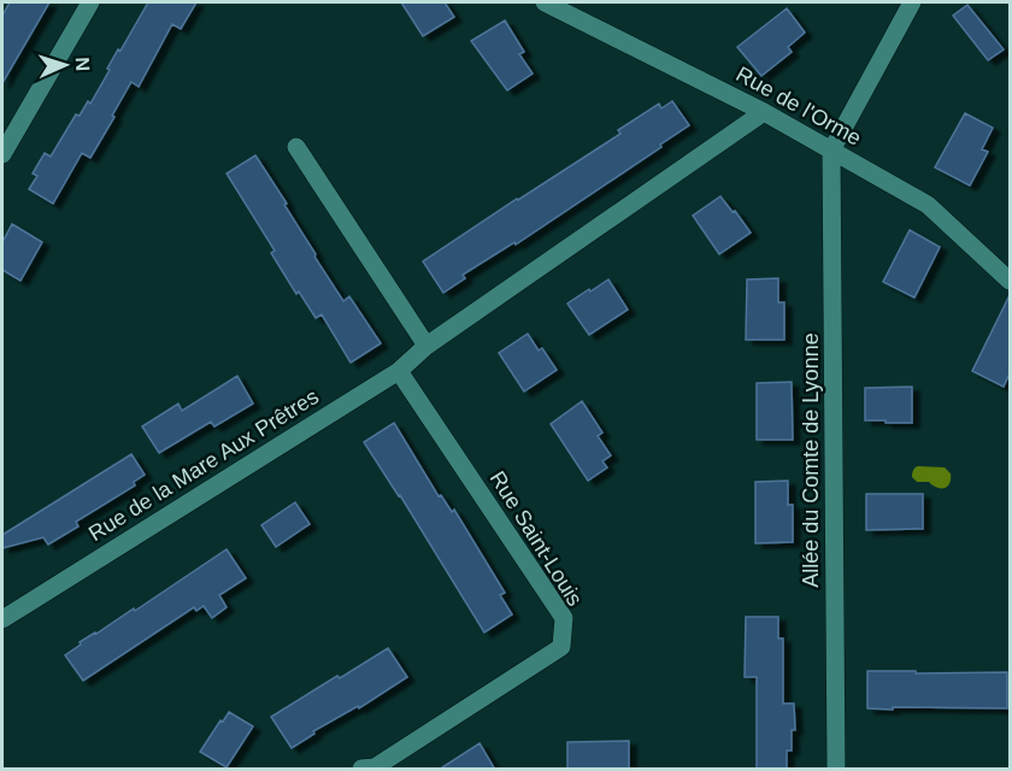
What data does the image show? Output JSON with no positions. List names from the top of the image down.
{
  "streets": {
    "street": [
      "Rue de l'Orme",
      "Allée du Comte de Lyonne",
      "Rue de la Mare Aux Prêtres",
      "Rue Saint-Louis"
    ]
  },
  "crossings": [
    ["Rue de l'Orme", "Allée du Comte de Lyonne"],
    ["Rue de l'Orme", "Rue de la Mare Aux Prêtres"],
    ["Rue de la Mare Aux Prêtres", "Rue Saint-Louis"]
  ],
  "north": "right"
}
